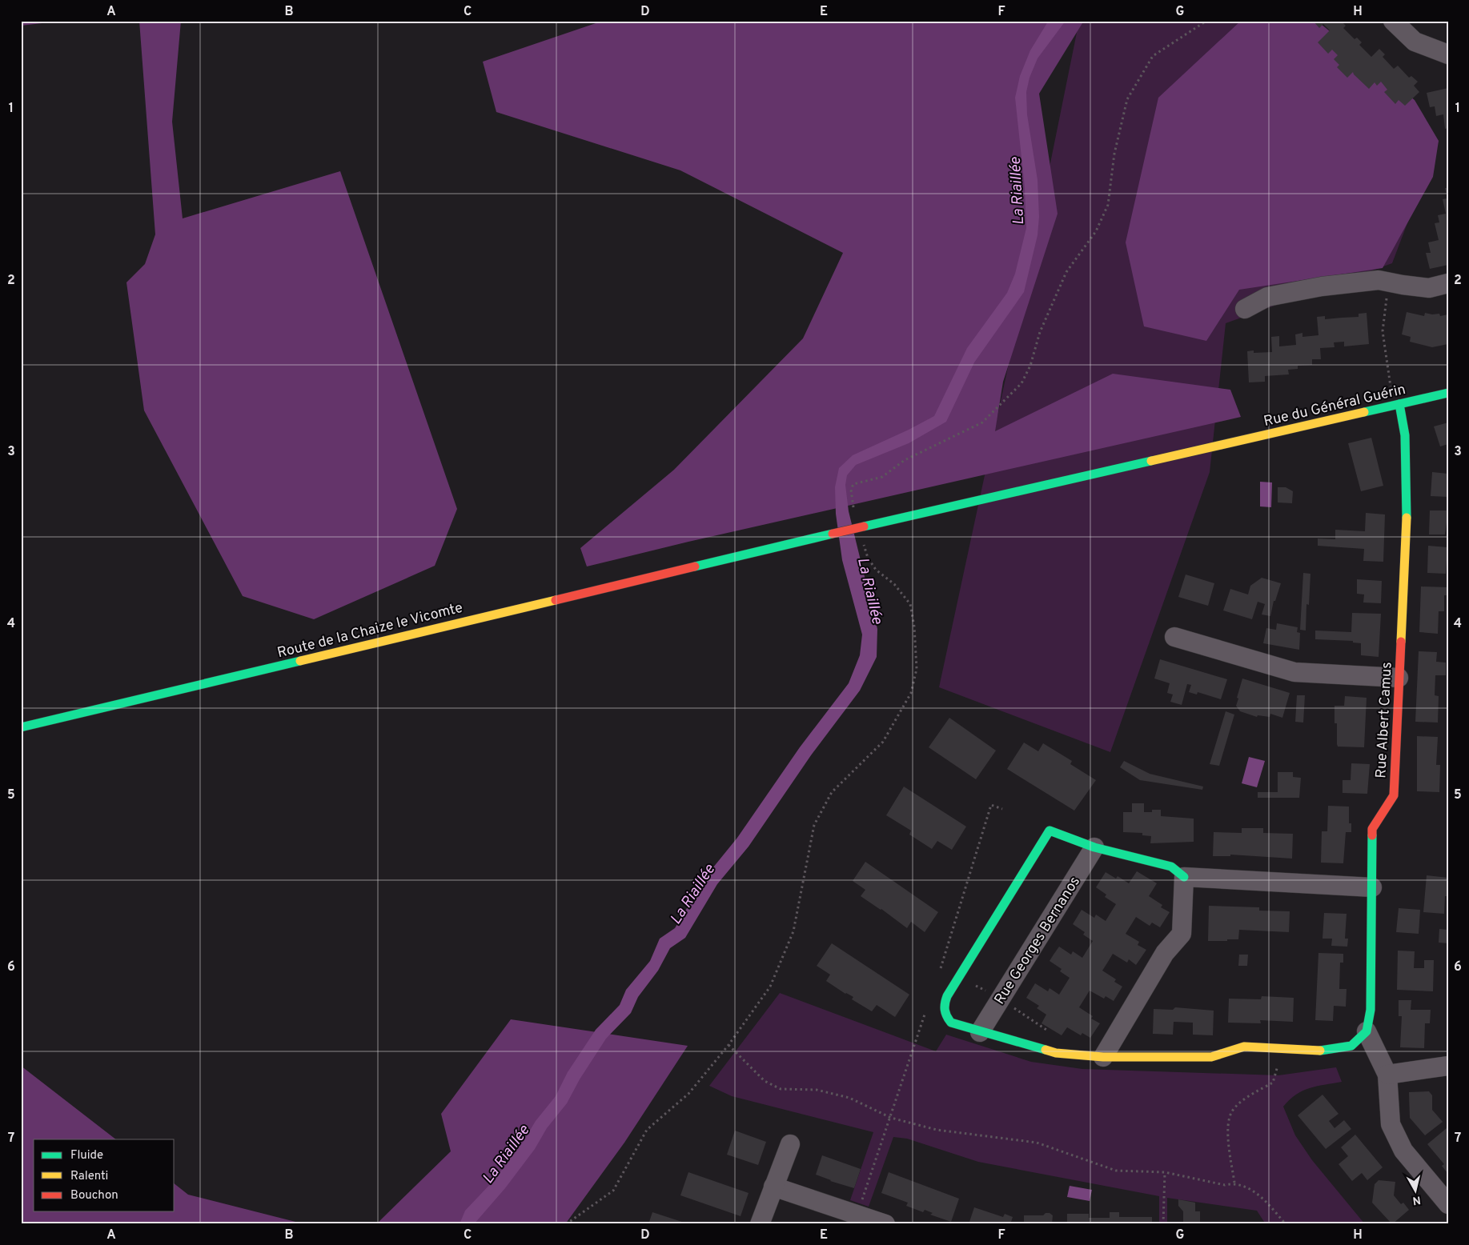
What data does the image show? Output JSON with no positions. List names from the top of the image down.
{
  "streets": {
    "main road": ["Rue du Général Guérin", "Route de la Chaize le Vicomte", "Rue Albert Camus"],
    "street": ["Rue Georges Bernanos"]
  },
  "crossings": [
    ["Rue du Général Guérin", "Route de la Chaize le Vicomte"],
    ["Rue du Général Guérin", "Rue Albert Camus"]
  ],
  "water": ["La Riaillée"],
  "legend": ["Fluide", "Ralenti", "Bouchon"],
  "north": "bottom",
  "grid": {
    "columns": [
      "A",
      "B",
      "C",
      "D",
      "E",
      "F",
      "G",
      "H"
    ],
    "rows": [
      "1",
      "2",
      "3",
      "4",
      "5",
      "6",
      "7"
    ]
  }
}
